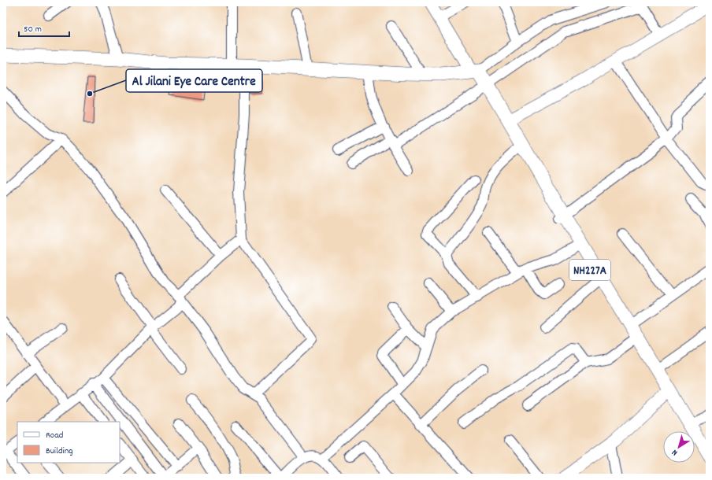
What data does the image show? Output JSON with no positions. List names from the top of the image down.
{
  "streets": {
    "highway": ["NH227A"]
  },
  "places": ["Al Jilani Eye Care Centre"],
  "legend": ["Road", "Building"],
  "scale_bar": "50 m",
  "north": "bottom left"
}
